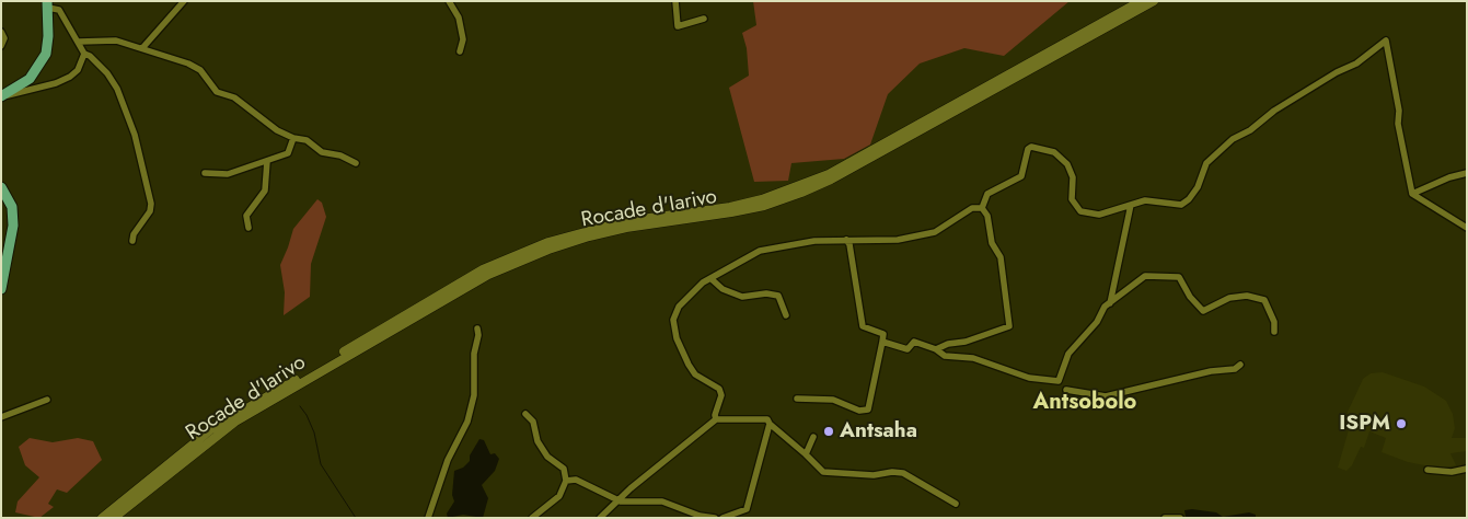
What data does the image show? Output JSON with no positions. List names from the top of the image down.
{
  "streets": {
    "main road": ["Rocade d'Iarivo"]
  },
  "districts": ["Antsobolo"],
  "places": ["ISPM", "Antsaha"]
}
